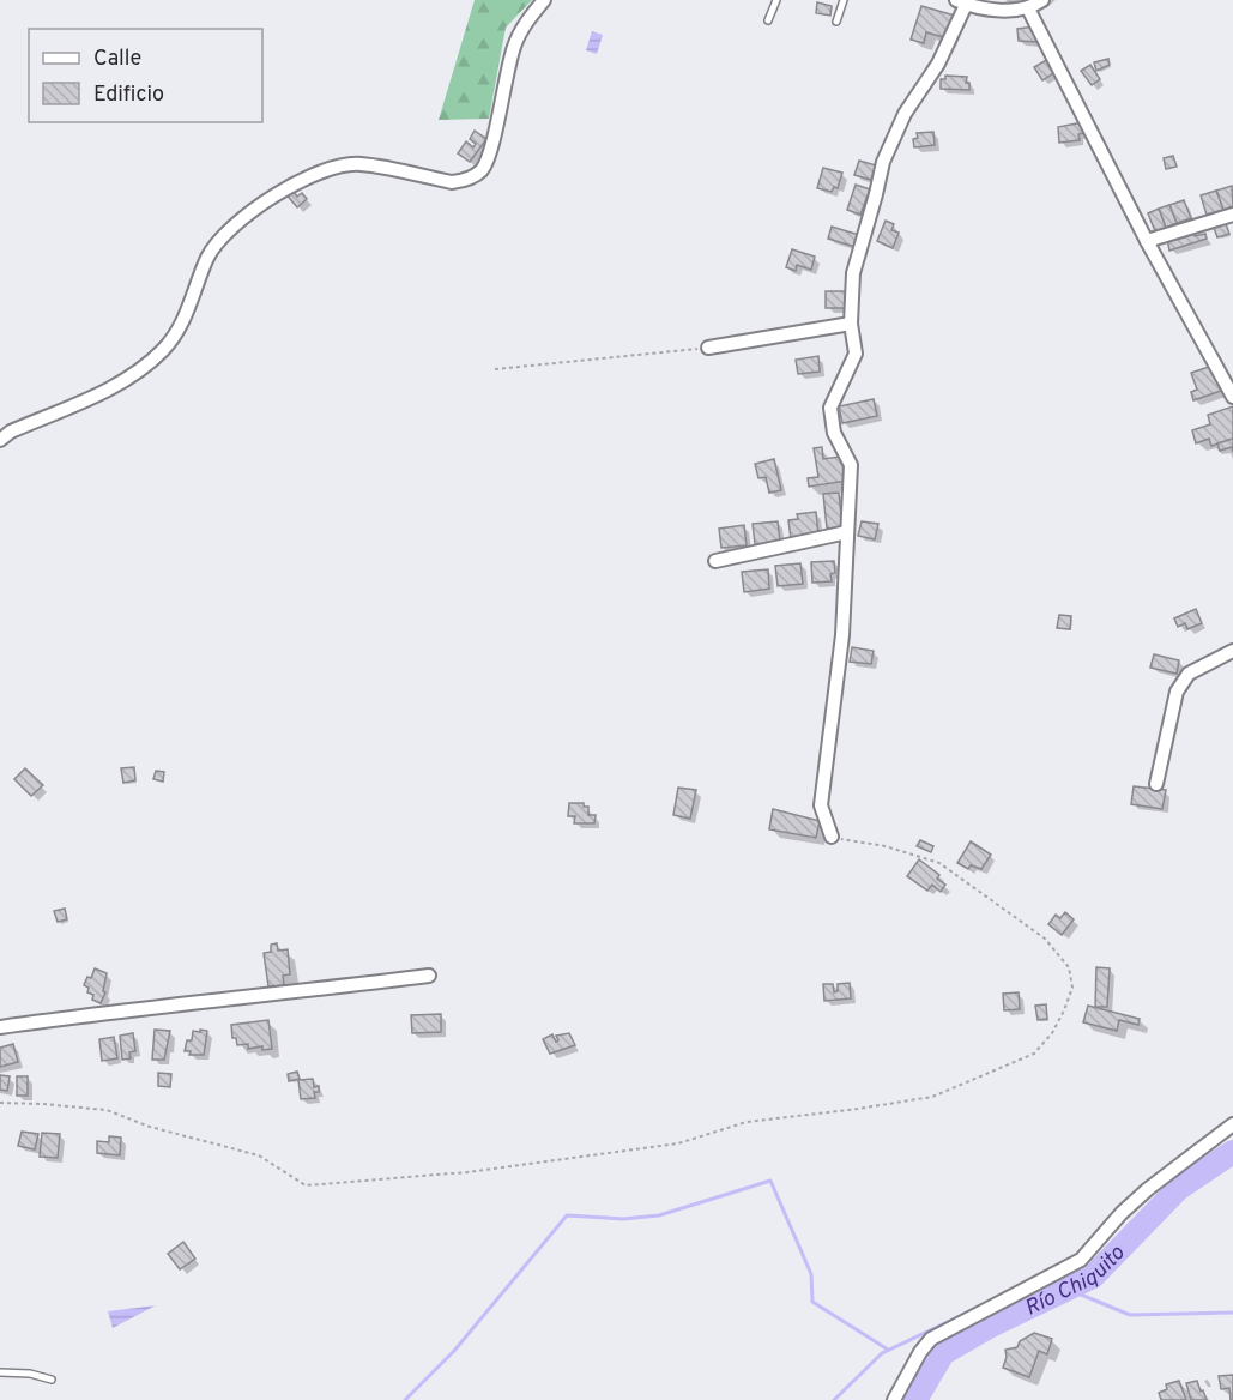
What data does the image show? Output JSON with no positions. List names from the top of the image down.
{
  "water": ["Río Chiquito"],
  "legend": ["Calle", "Edificio"]
}
